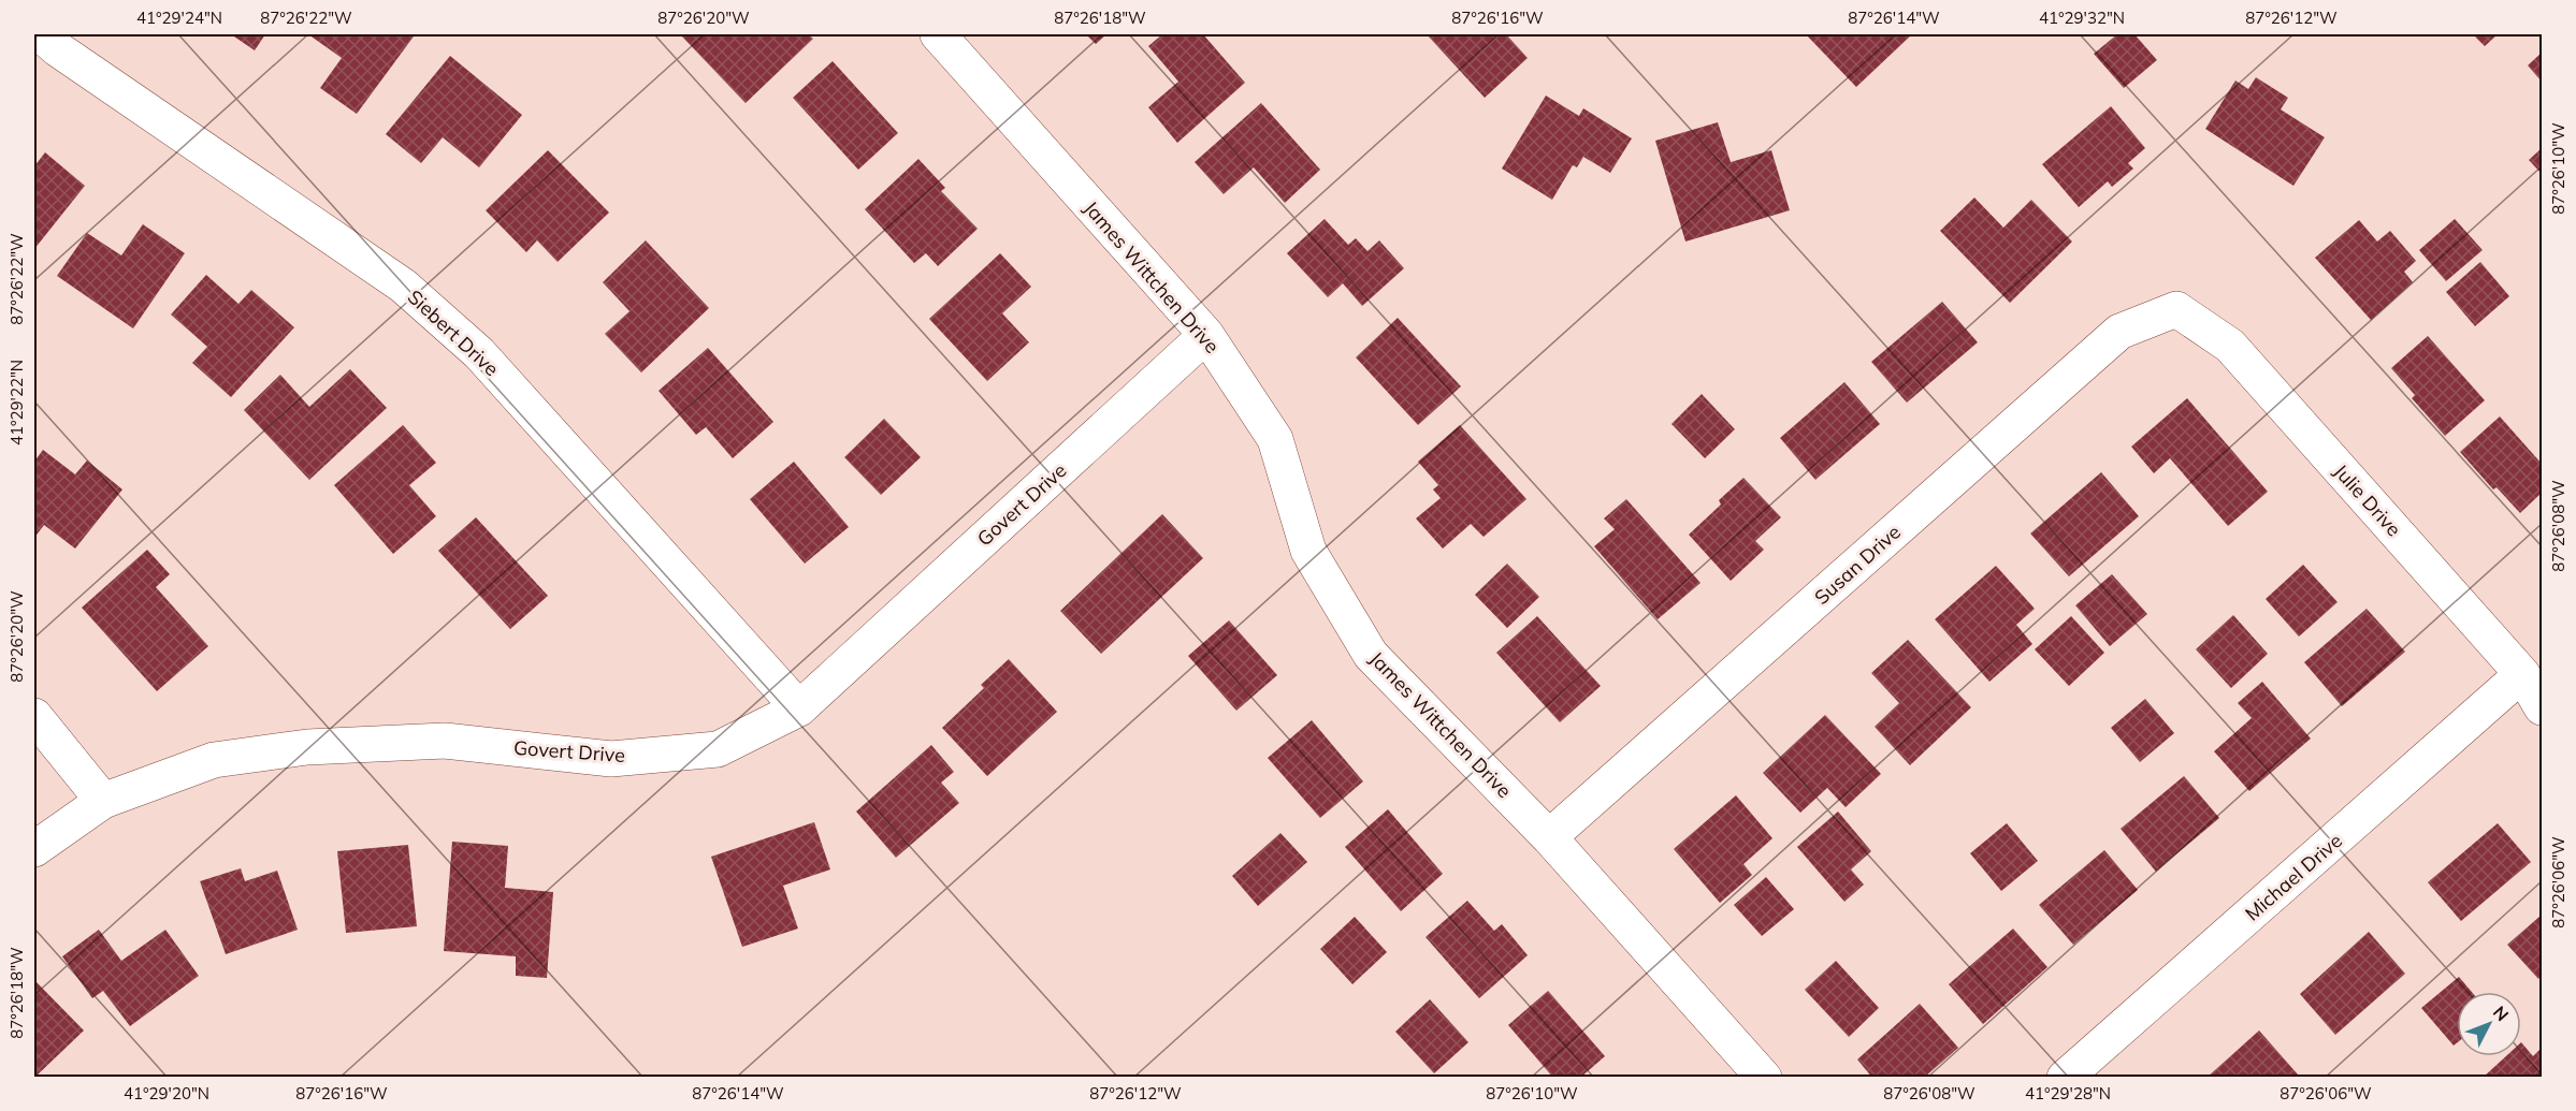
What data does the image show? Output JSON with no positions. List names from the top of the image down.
{
  "streets": {
    "street": [
      "James Wittchen Drive",
      "Siebert Drive",
      "Julie Drive",
      "Govert Drive",
      "Susan Drive",
      "Michael Drive"
    ]
  },
  "crossings": [
    ["James Wittchen Drive", "Govert Drive"],
    ["James Wittchen Drive", "Susan Drive"],
    ["Siebert Drive", "Govert Drive"],
    ["Julie Drive", "Susan Drive"],
    ["Julie Drive", "Michael Drive"]
  ],
  "north": "top right",
  "coordinates": [
    "41°29'24\"N",
    "87°26'22\"W",
    "87°26'20\"W",
    "87°26'18\"W",
    "87°26'16\"W",
    "87°26'14\"W",
    "41°29'32\"N",
    "87°26'12\"W",
    "87°26'10\"W",
    "41°29'22\"N",
    "87°26'08\"W",
    "87°26'06\"W",
    "41°29'20\"N",
    "41°29'28\"N"
  ]
}
